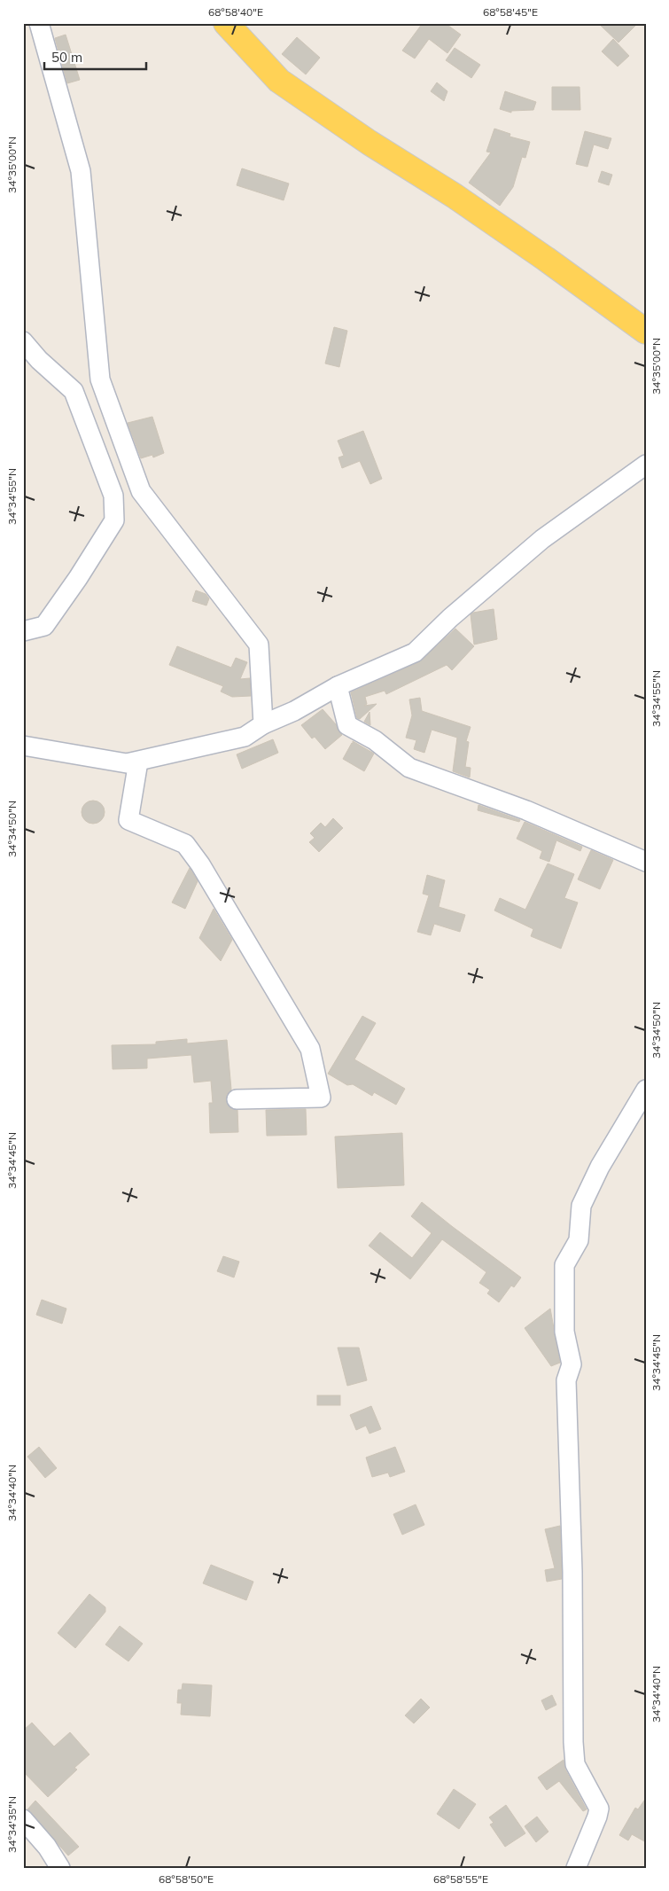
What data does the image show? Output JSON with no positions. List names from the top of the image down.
{
  "scale_bar": "50 m",
  "coordinates": [
    "68°58'40\"E",
    "68°58'45\"E",
    "34°35'00\"N",
    "34°34'55\"N",
    "34°34'50\"N",
    "34°34'45\"N",
    "34°34'40\"N",
    "34°34'35\"N",
    "68°58'50\"E",
    "68°58'55\"E"
  ]
}
